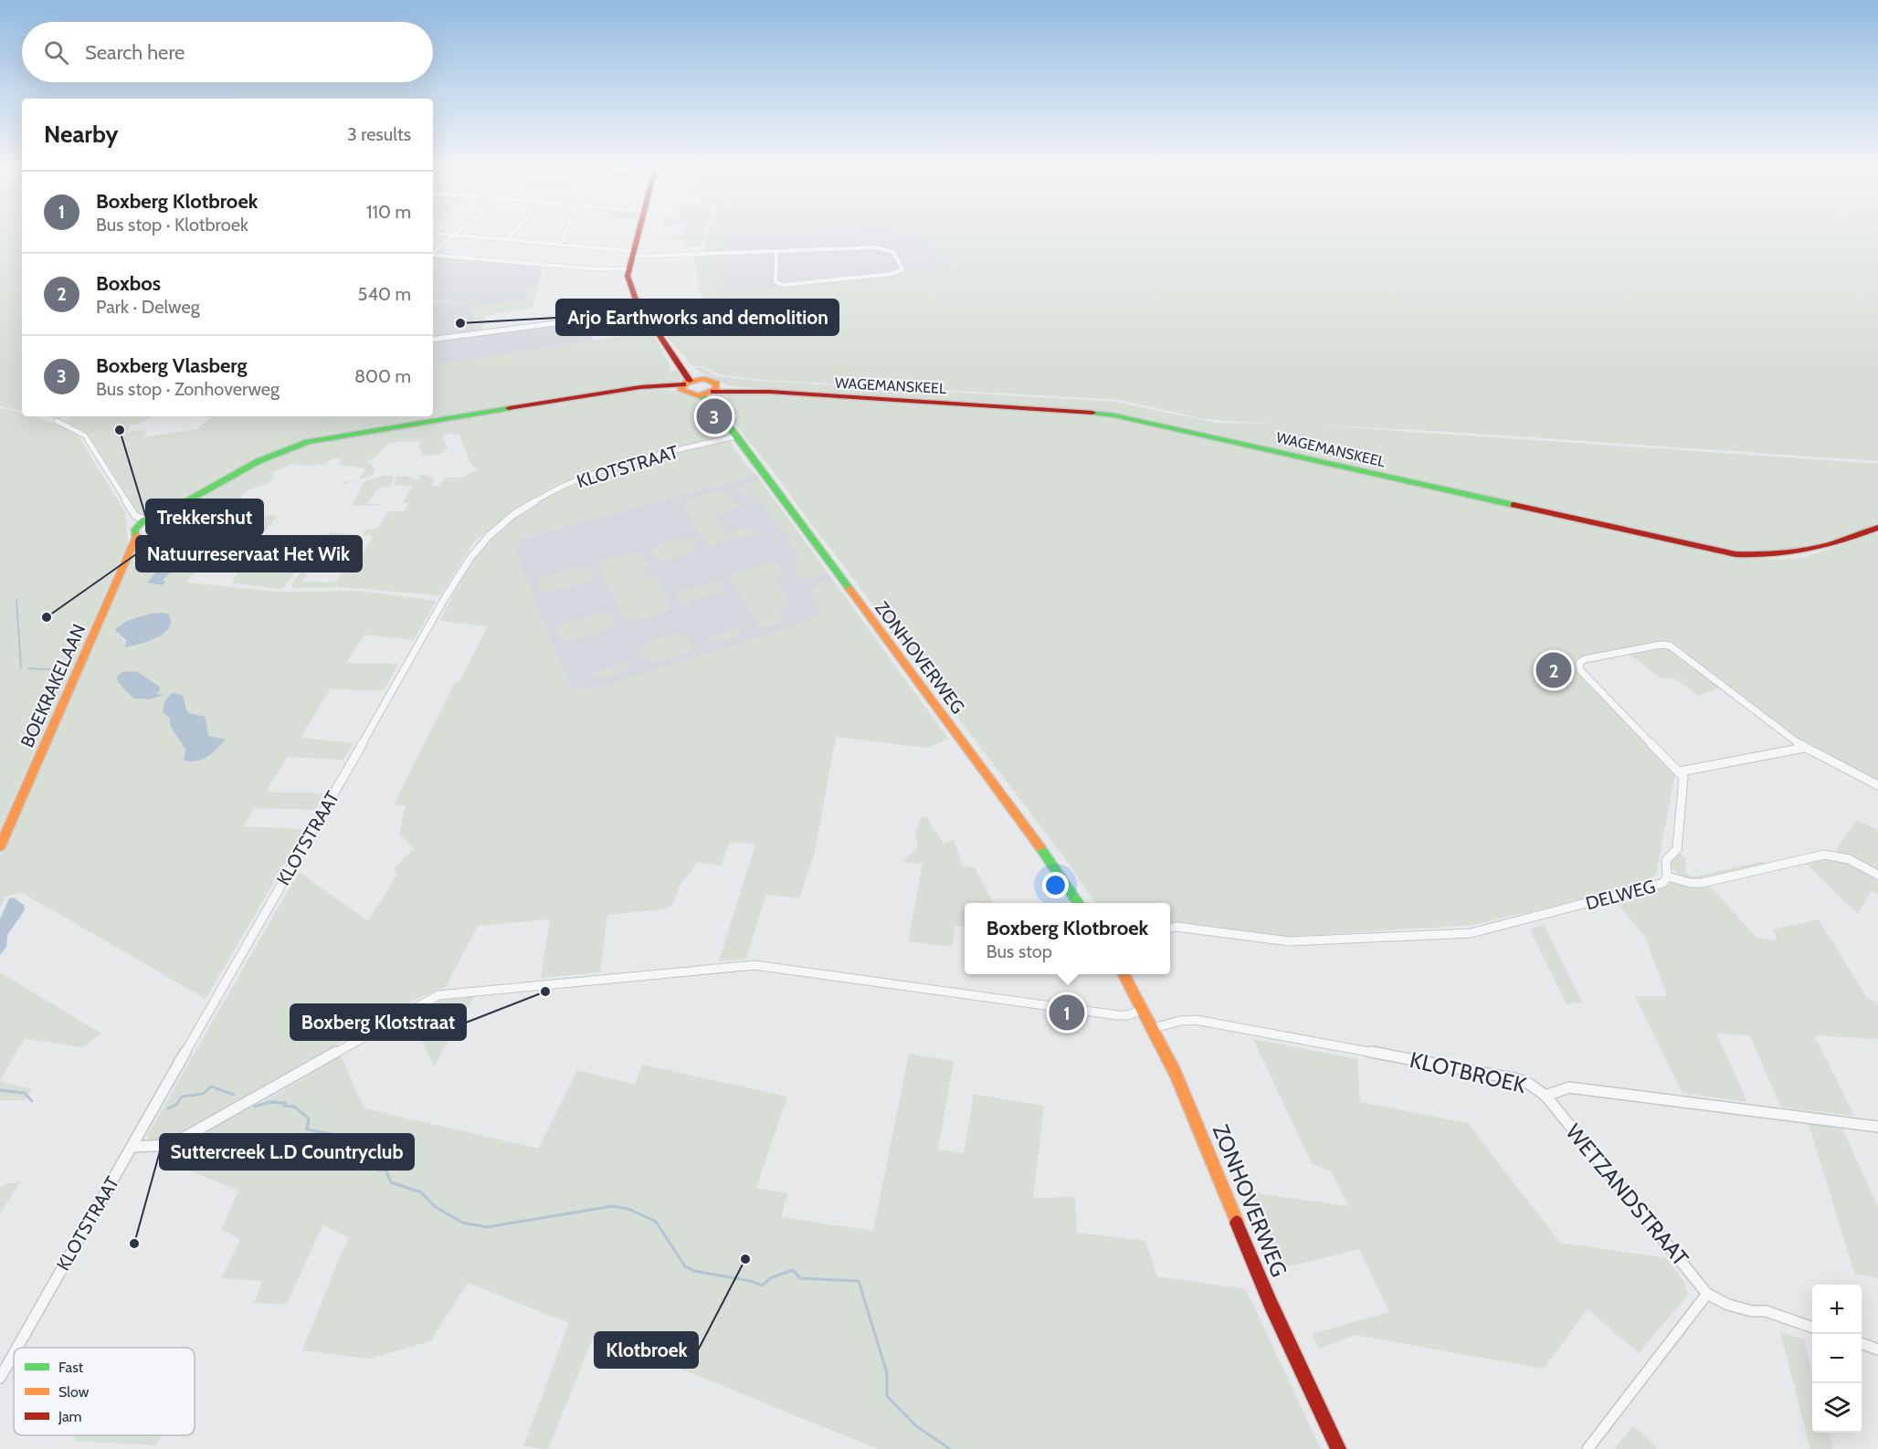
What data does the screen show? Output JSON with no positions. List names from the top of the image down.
{
  "streets": {
    "main road": ["WAGEMANSKEEL", "ZONHOVERWEG", "BOEKRAKELAAN"],
    "street": [
      "KLOTSTRAAT",
      "DELWEG",
      "KLOTBROEK",
      "WETZANDSTRAAT"
    ]
  },
  "crossings": [
    ["WAGEMANSKEEL", "ZONHOVERWEG"],
    ["WAGEMANSKEEL", "BOEKRAKELAAN"],
    ["KLOTSTRAAT", "ZONHOVERWEG"],
    ["ZONHOVERWEG", "KLOTBROEK"],
    ["KLOTBROEK", "WETZANDSTRAAT"]
  ],
  "places": [
    "Arjo Earthworks and demolition",
    "Trekkershut",
    "Natuurreservaat Het Wik",
    "Boxberg Klotstraat",
    "Suttercreek L.D Countryclub",
    "Klotbroek"
  ],
  "legend": ["Fast", "Slow", "Jam"],
  "page": {
    "search": "Search here",
    "heading": ["Nearby", "3 results"],
    "list": [
      {
        "mark": "1",
        "name": "Boxberg Klotbroek",
        "note": "Bus stop · Klotbroek",
        "value": "110 m"
      },
      {
        "mark": "2",
        "name": "Boxbos",
        "note": "Park · Delweg",
        "value": "540 m"
      },
      {
        "mark": "3",
        "name": "Boxberg Vlasberg",
        "note": "Bus stop · Zonhoverweg",
        "value": "800 m"
      }
    ],
    "pins": ["3", "2", "1"],
    "popup": ["Boxberg Klotbroek", "Bus stop"],
    "map_buttons": ["+", "−"]
  }
}
